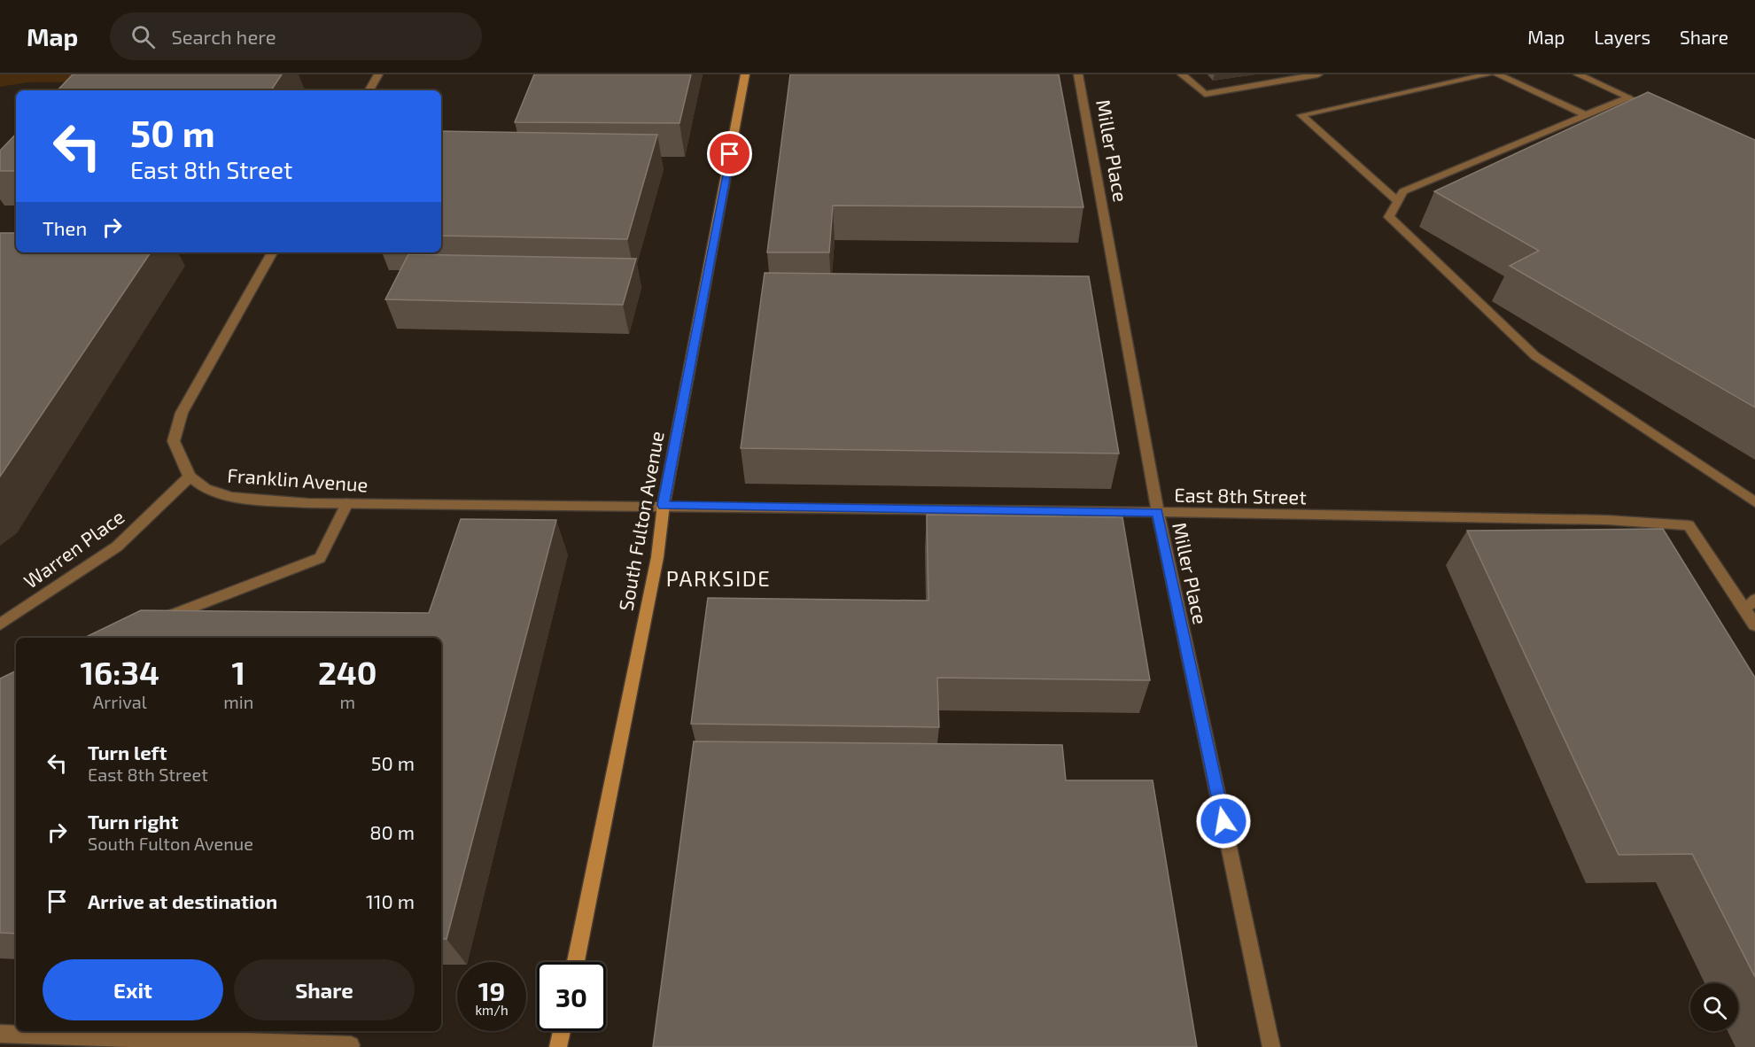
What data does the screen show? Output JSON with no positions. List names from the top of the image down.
{
  "streets": {
    "main road": ["South Fulton Avenue"],
    "street": [
      "Miller Place",
      "Franklin Avenue",
      "East 8th Street",
      "Warren Place"
    ]
  },
  "crossings": [
    ["Miller Place", "East 8th Street"],
    ["Franklin Avenue", "East 8th Street"],
    ["Franklin Avenue", "South Fulton Avenue"],
    ["Franklin Avenue", "Warren Place"],
    ["East 8th Street", "South Fulton Avenue"]
  ],
  "districts": ["PARKSIDE"],
  "page": {
    "header": "Map",
    "search": "Search here",
    "nav": ["Map", "Layers", "Share"],
    "turn": ["50 m", "East 8th Street"],
    "then": "Then",
    "eta": [
      "16:34",
      "Arrival",
      "1",
      "min",
      "240",
      "m"
    ],
    "list": [
      {
        "name": "Turn left",
        "note": "East 8th Street",
        "value": "50 m"
      },
      {
        "name": "Turn right",
        "note": "South Fulton Avenue",
        "value": "80 m"
      },
      {
        "name": "Arrive at destination",
        "value": "110 m"
      }
    ],
    "buttons": ["Exit", "Share"],
    "speed": "19 km/h",
    "limit": "30"
  }
}
